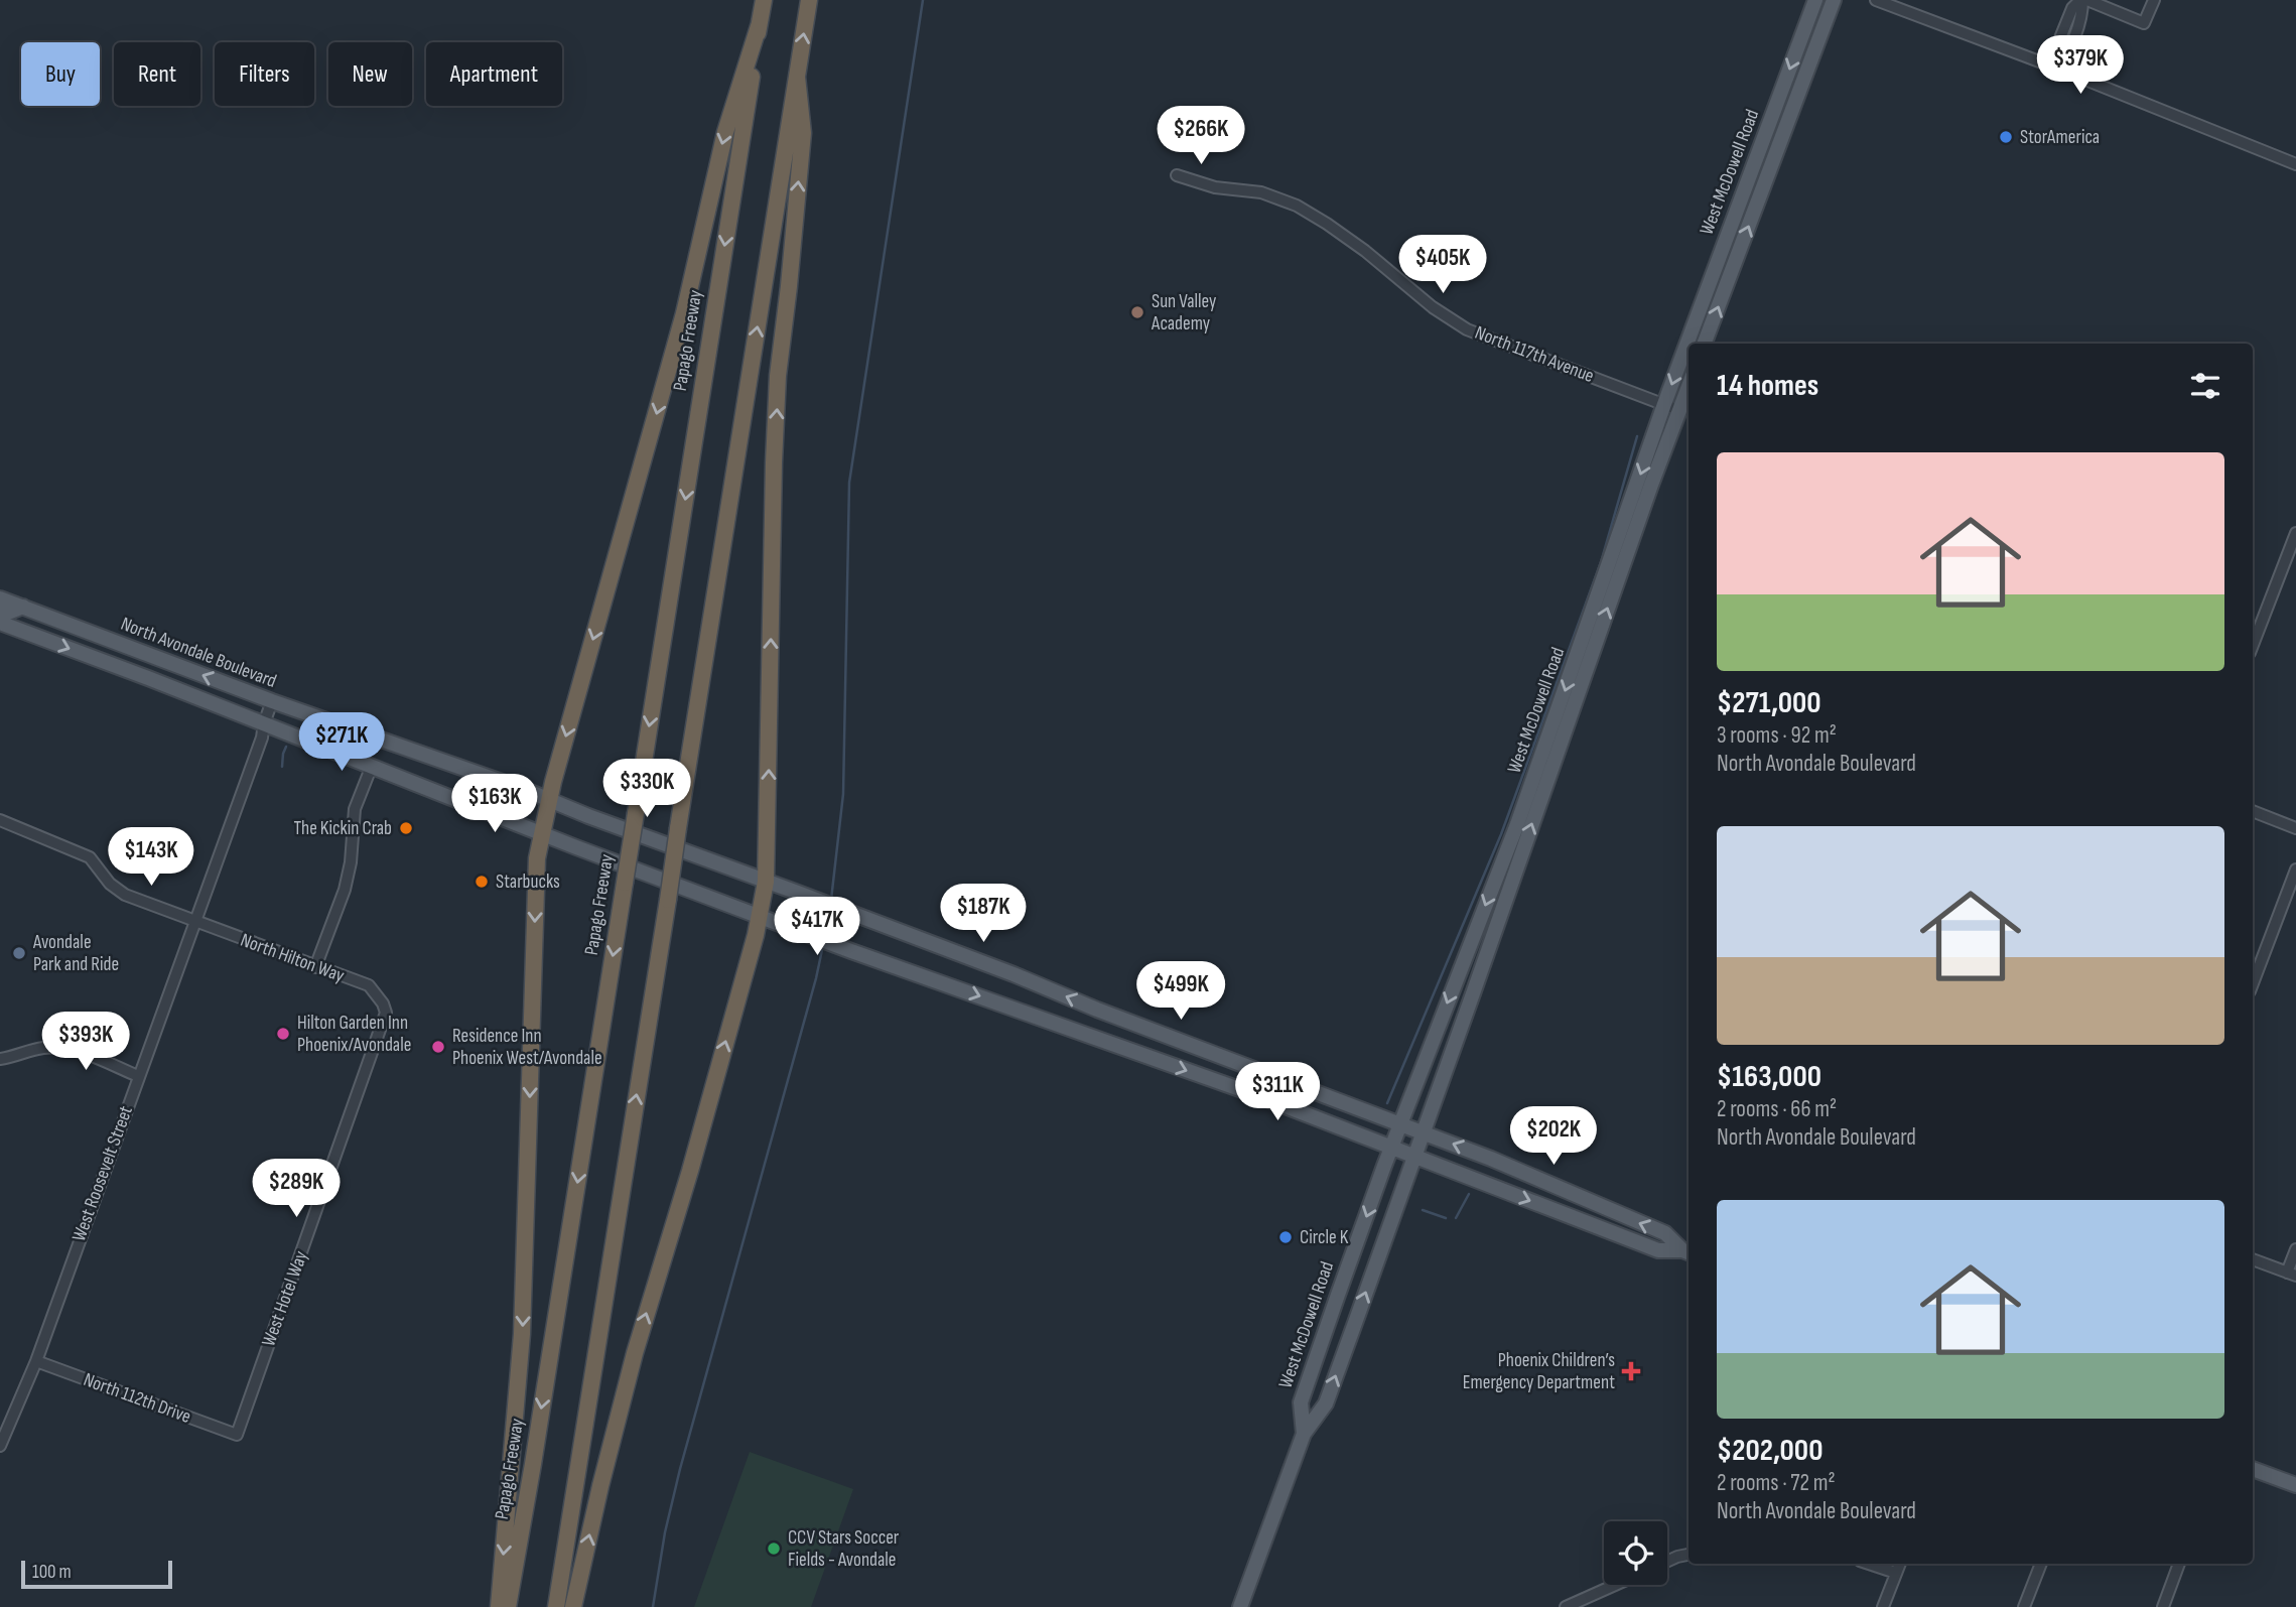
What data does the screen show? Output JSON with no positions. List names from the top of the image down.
{
  "streets": {
    "highway": ["Papago Freeway"],
    "main road": ["West McDowell Road", "North Avondale Boulevard"],
    "street": [
      "North 117th Avenue",
      "North Hilton Way",
      "West Roosevelt Street",
      "West Hotel Way",
      "North 112th Drive"
    ]
  },
  "crossings": [
    ["West McDowell Road", "North 117th Avenue"],
    ["West McDowell Road", "North Avondale Boulevard"],
    ["North Avondale Boulevard", "West Roosevelt Street"],
    ["North Hilton Way", "West Roosevelt Street"],
    ["North Hilton Way", "West Hotel Way"],
    ["West Roosevelt Street", "North 112th Drive"],
    ["West Hotel Way", "North 112th Drive"]
  ],
  "places": {
    "other": [
      "StorAmerica",
      "Sun Valley Academy",
      "The Kickin Crab",
      "Starbucks",
      "Avondale Park and Ride",
      "Hilton Garden Inn Phoenix/Avondale",
      "Residence Inn Phoenix West/Avondale",
      "Circle K",
      "CCV Stars Soccer Fields - Avondale"
    ],
    "health": ["Phoenix Children’s Emergency Department"]
  },
  "scale_bar": "100 m",
  "page": {
    "price": [
      "$379K",
      "$266K",
      "$405K",
      "$271K",
      "$330K",
      "$163K",
      "$143K",
      "$187K",
      "$417K",
      "$499K",
      "$393K",
      "$311K",
      "$202K",
      "$289K"
    ],
    "chip": [
      "Buy",
      "Rent",
      "Filters",
      "New",
      "Apartment"
    ],
    "heading": "14 homes",
    "list": [
      {
        "name": "$271,000",
        "note": "3 rooms · 92 m² · North Avondale Boulevard"
      },
      {
        "name": "$163,000",
        "note": "2 rooms · 66 m² · North Avondale Boulevard"
      },
      {
        "name": "$202,000",
        "note": "2 rooms · 72 m² · North Avondale Boulevard"
      }
    ],
    "scale": "100 m"
  }
}
